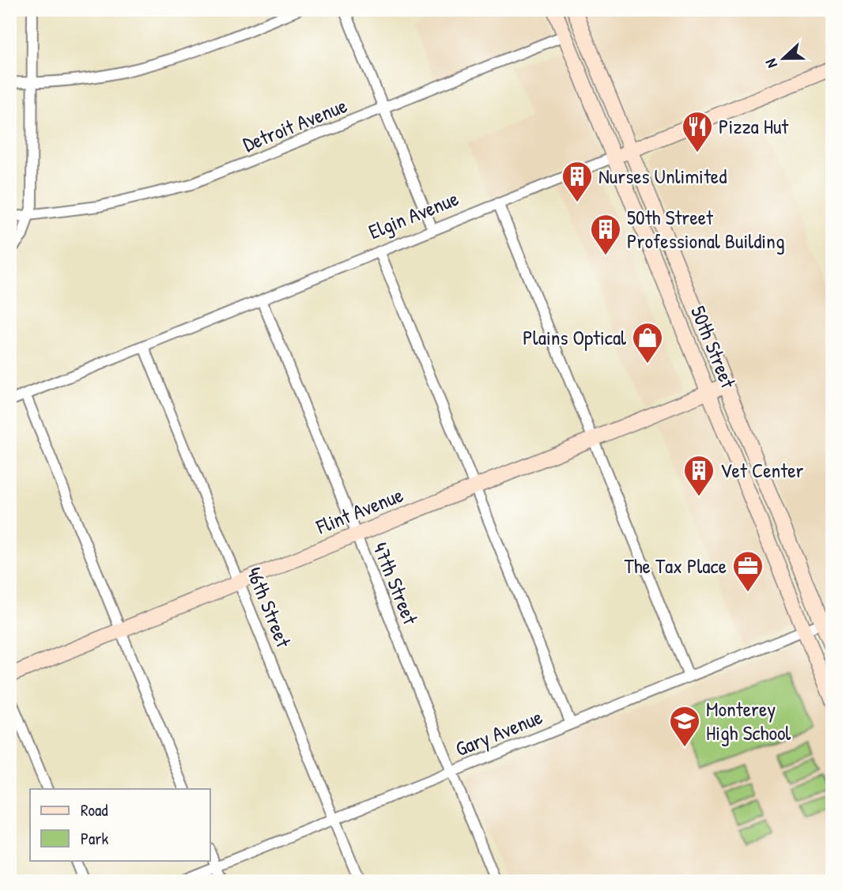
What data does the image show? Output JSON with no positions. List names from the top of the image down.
{
  "streets": {
    "main road": ["Elgin Avenue", "50th Street", "Flint Avenue"],
    "street": [
      "Detroit Avenue",
      "47th Street",
      "46th Street",
      "Gary Avenue"
    ]
  },
  "crossings": [
    ["Detroit Avenue", "50th Street"],
    ["Elgin Avenue", "50th Street"],
    ["Elgin Avenue", "47th Street"],
    ["Elgin Avenue", "46th Street"],
    ["50th Street", "Flint Avenue"],
    ["50th Street", "Gary Avenue"],
    ["Flint Avenue", "47th Street"],
    ["Flint Avenue", "46th Street"],
    ["47th Street", "Gary Avenue"],
    ["46th Street", "Gary Avenue"]
  ],
  "places": {
    "restaurant": ["Pizza Hut"],
    "building": ["Nurses Unlimited", "50th Street Professional Building", "Vet Center"],
    "shop": ["Plains Optical"],
    "office": ["The Tax Place"],
    "school or university": ["Monterey High School"]
  },
  "legend": ["Road", "Park"],
  "north": "left"
}
